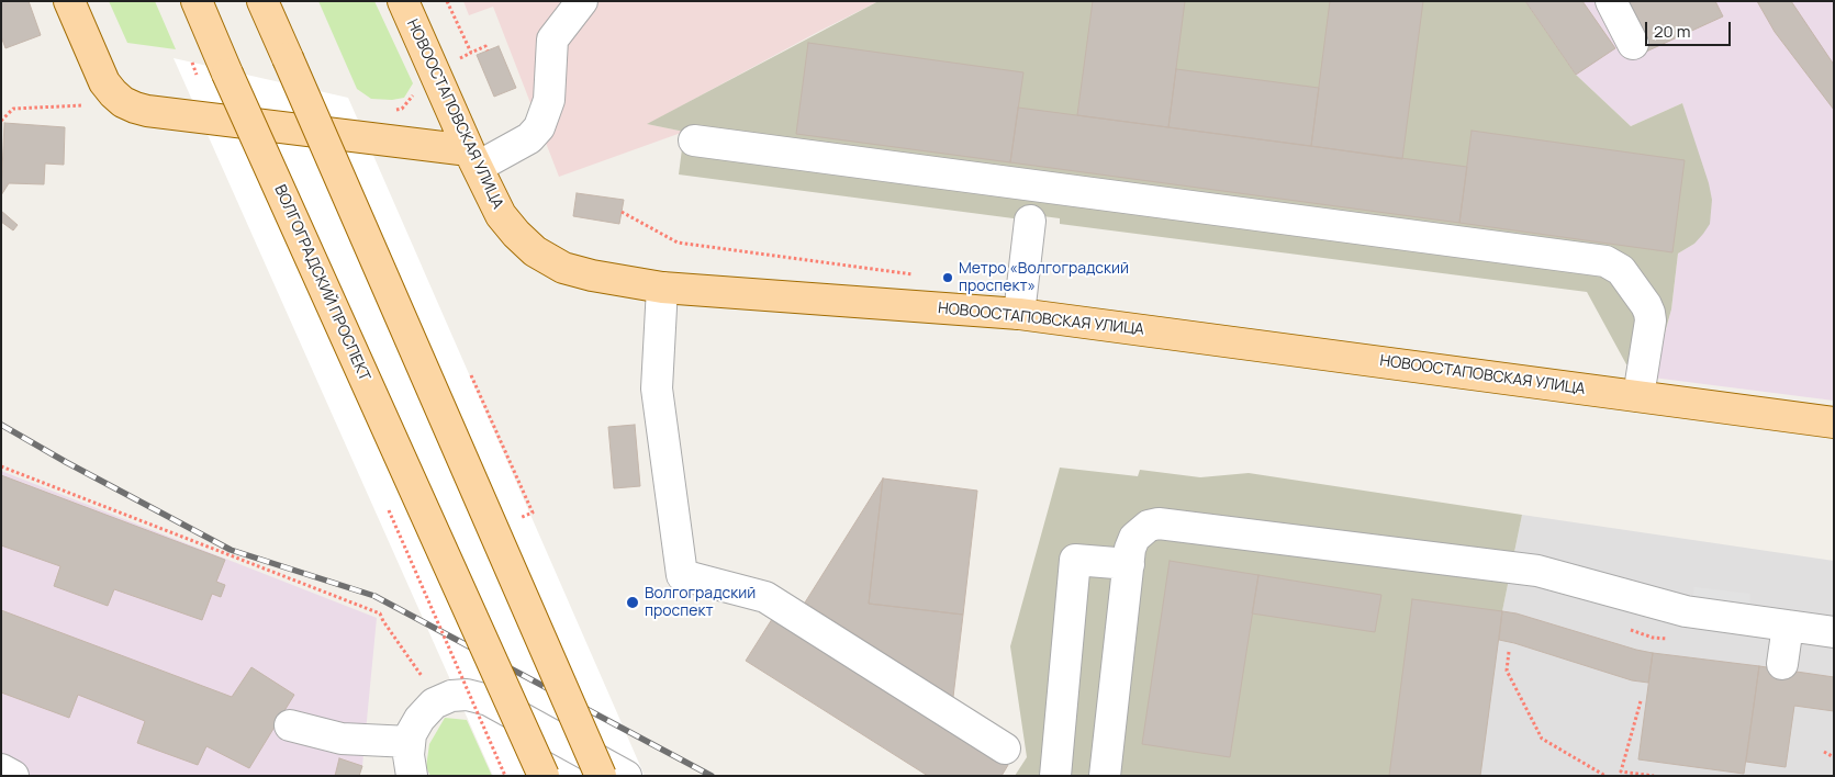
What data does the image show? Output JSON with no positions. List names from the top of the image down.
{
  "streets": {
    "main road": ["НОВООСТАПОВСКАЯ УЛИЦА", "ВОЛГОГРАДСКИЙ ПРОСПЕКТ"]
  },
  "places": ["Метро «Волгоградский проспект»", "Волгоградский проспект"],
  "scale_bar": "20 m"
}
